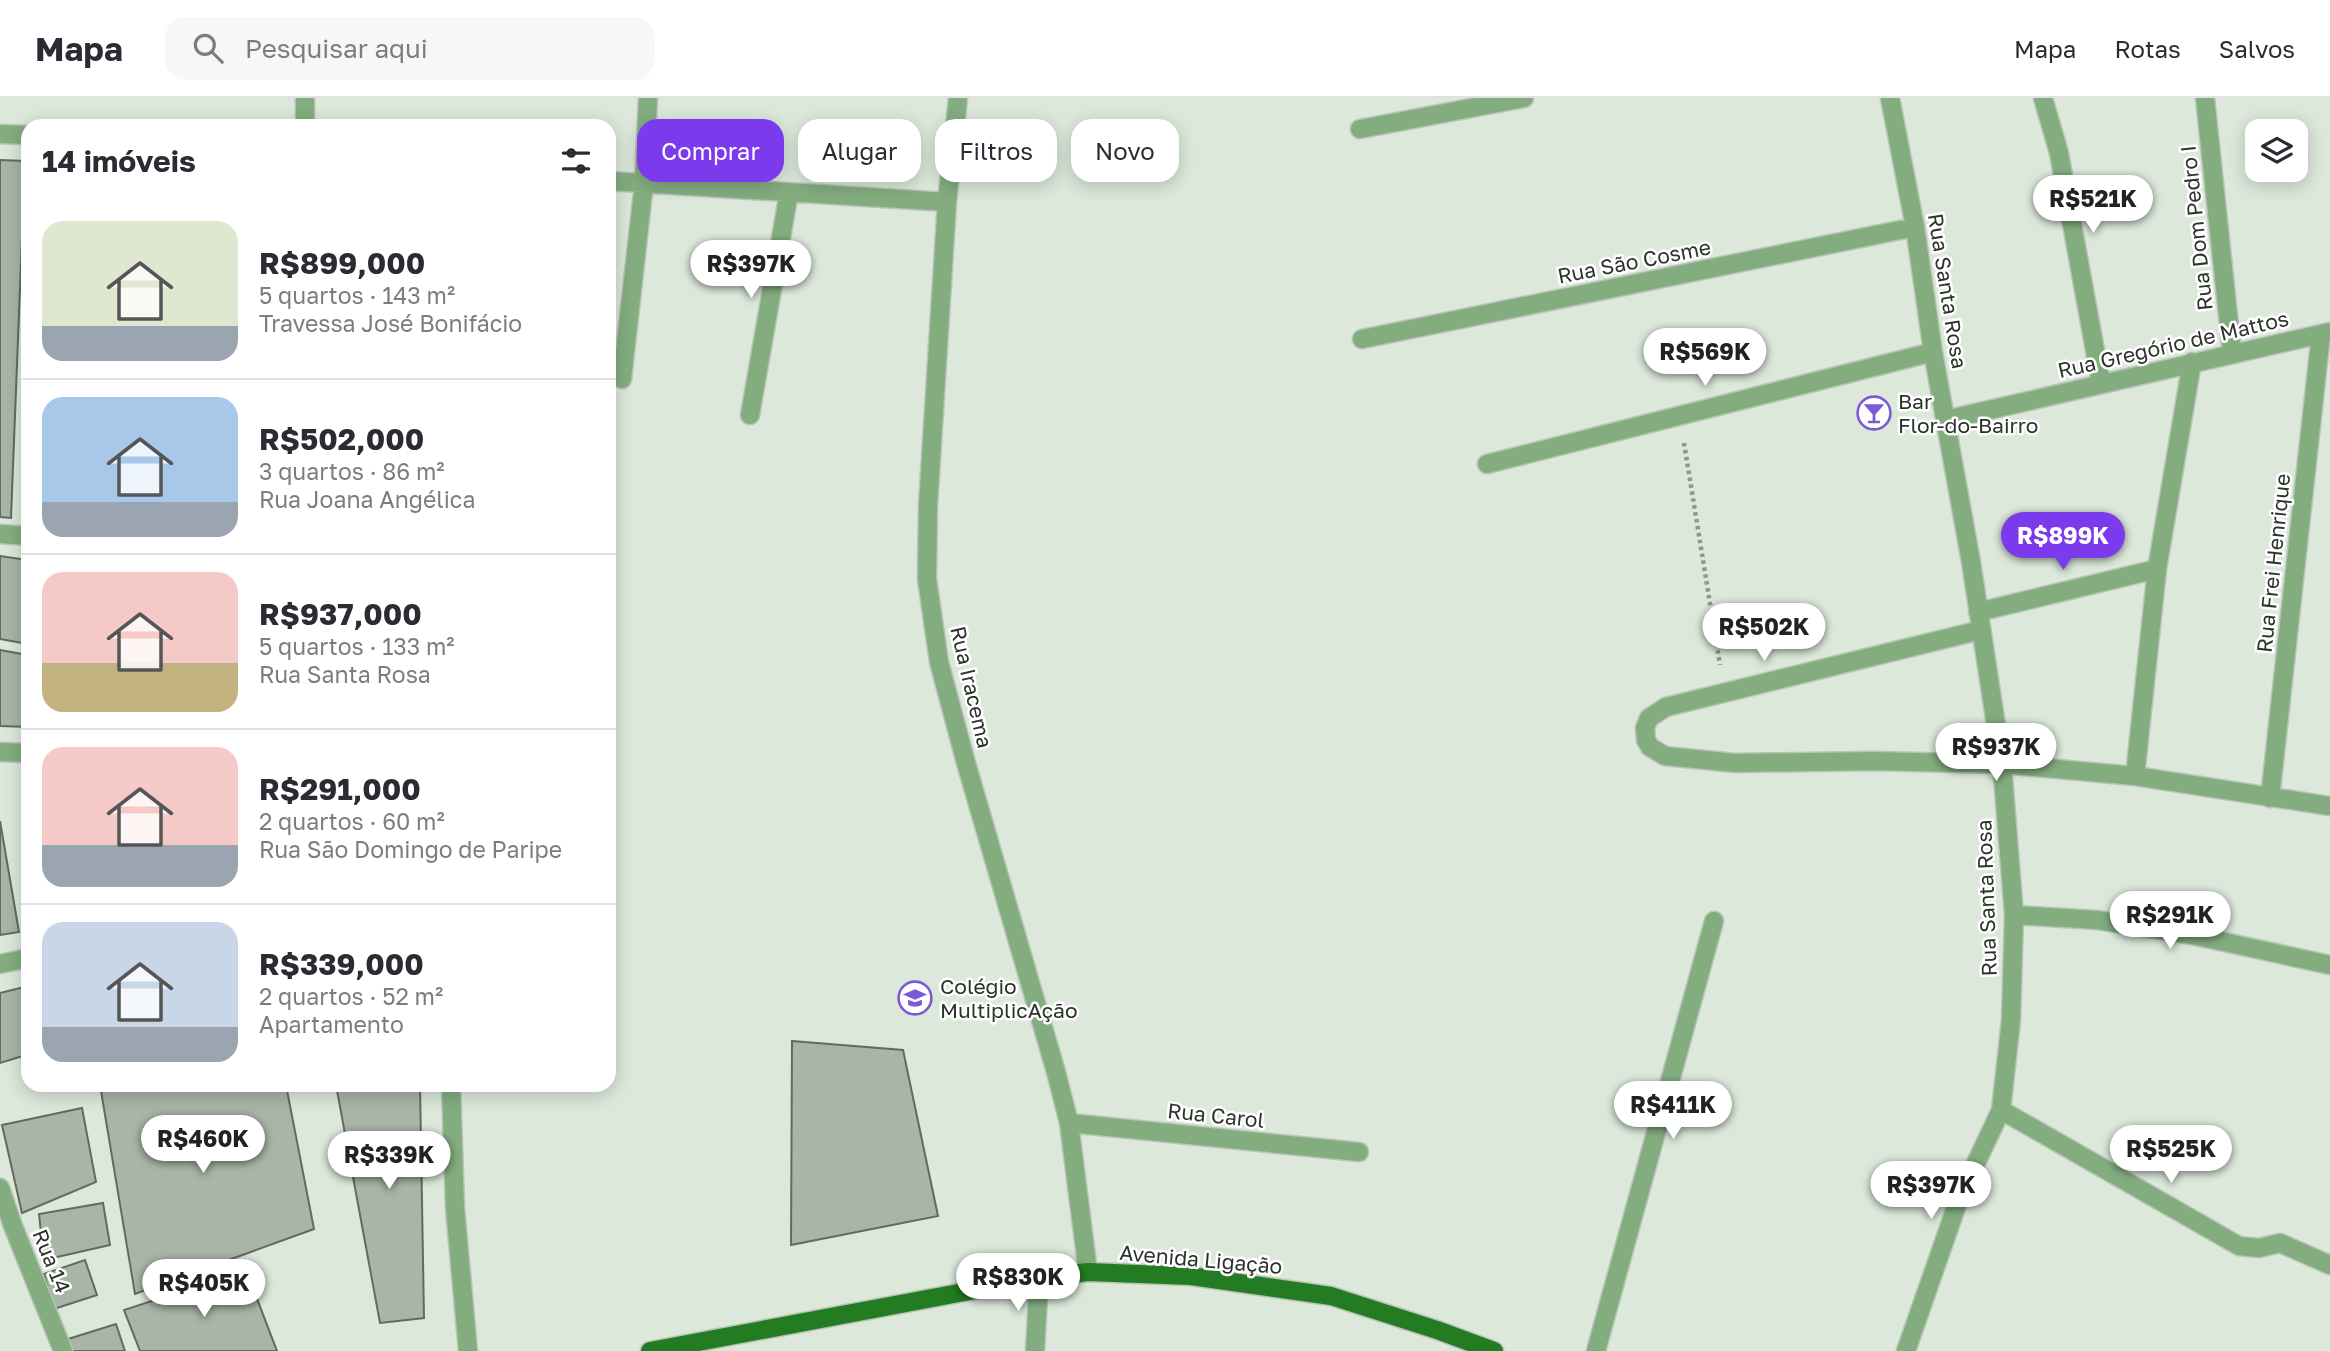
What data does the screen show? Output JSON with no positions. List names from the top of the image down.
{
  "streets": {
    "main road": ["Avenida Ligação"],
    "street": [
      "Rua Dom Pedro I",
      "Rua São Cosme",
      "Rua Santa Rosa",
      "Rua Gregório de Mattos",
      "Rua Frei Henrique",
      "Rua Iracema",
      "Rua Carol",
      "Rua 14"
    ]
  },
  "crossings": [
    ["Rua Dom Pedro I", "Rua Gregório de Mattos"],
    ["Rua São Cosme", "Rua Santa Rosa"],
    ["Rua Santa Rosa", "Rua Gregório de Mattos"],
    ["Rua Gregório de Mattos", "Rua Frei Henrique"],
    ["Rua Iracema", "Rua Carol"],
    ["Rua Iracema", "Avenida Ligação"]
  ],
  "places": {
    "bar": ["Bar Flor-do-Bairro"],
    "school or university": ["Colégio MultiplicAção"]
  },
  "page": {
    "header": "Mapa",
    "search": "Pesquisar aqui",
    "nav": ["Mapa", "Rotas", "Salvos"],
    "chip": [
      "Comprar",
      "Alugar",
      "Filtros",
      "Novo"
    ],
    "heading": "14 imóveis",
    "price": [
      "R$521K",
      "R$397K",
      "R$569K",
      "R$899K",
      "R$502K",
      "R$937K",
      "R$291K",
      "R$411K",
      "R$460K",
      "R$525K",
      "R$339K",
      "R$397K",
      "R$830K",
      "R$405K"
    ],
    "list": [
      {
        "name": "R$899,000",
        "note": "5 quartos · 143 m² · Travessa José Bonifácio"
      },
      {
        "name": "R$502,000",
        "note": "3 quartos · 86 m² · Rua Joana Angélica"
      },
      {
        "name": "R$937,000",
        "note": "5 quartos · 133 m² · Rua Santa Rosa"
      },
      {
        "name": "R$291,000",
        "note": "2 quartos · 60 m² · Rua São Domingo de Paripe"
      },
      {
        "name": "R$339,000",
        "note": "2 quartos · 52 m² · Apartamento"
      }
    ]
  }
}
